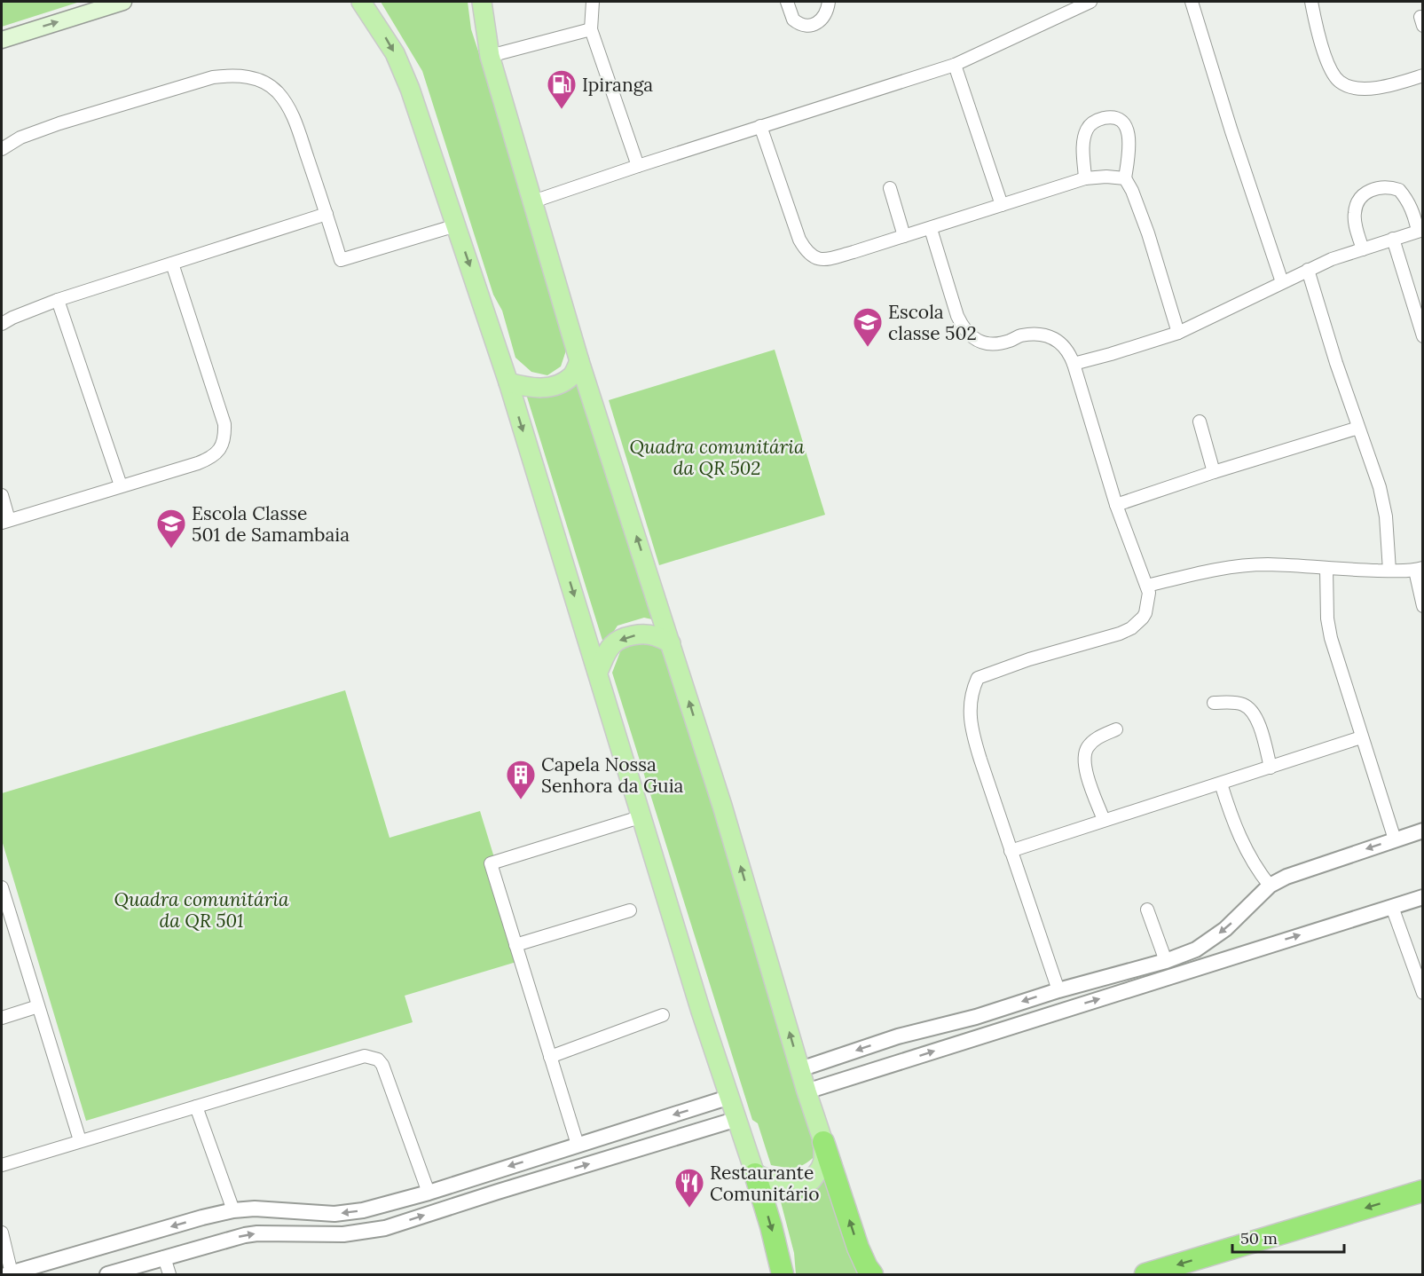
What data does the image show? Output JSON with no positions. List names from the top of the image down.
{
  "parks": ["Quadra comunitária da QR 502", "Quadra comunitária da QR 501"],
  "places": {
    "fuel station": ["Ipiranga"],
    "school or university": ["Escola classe 502", "Escola Classe 501 de Samambaia"],
    "building": ["Capela Nossa Senhora da Guia"],
    "restaurant": ["Restaurante Comunitário"]
  },
  "scale_bar": "50 m"
}
